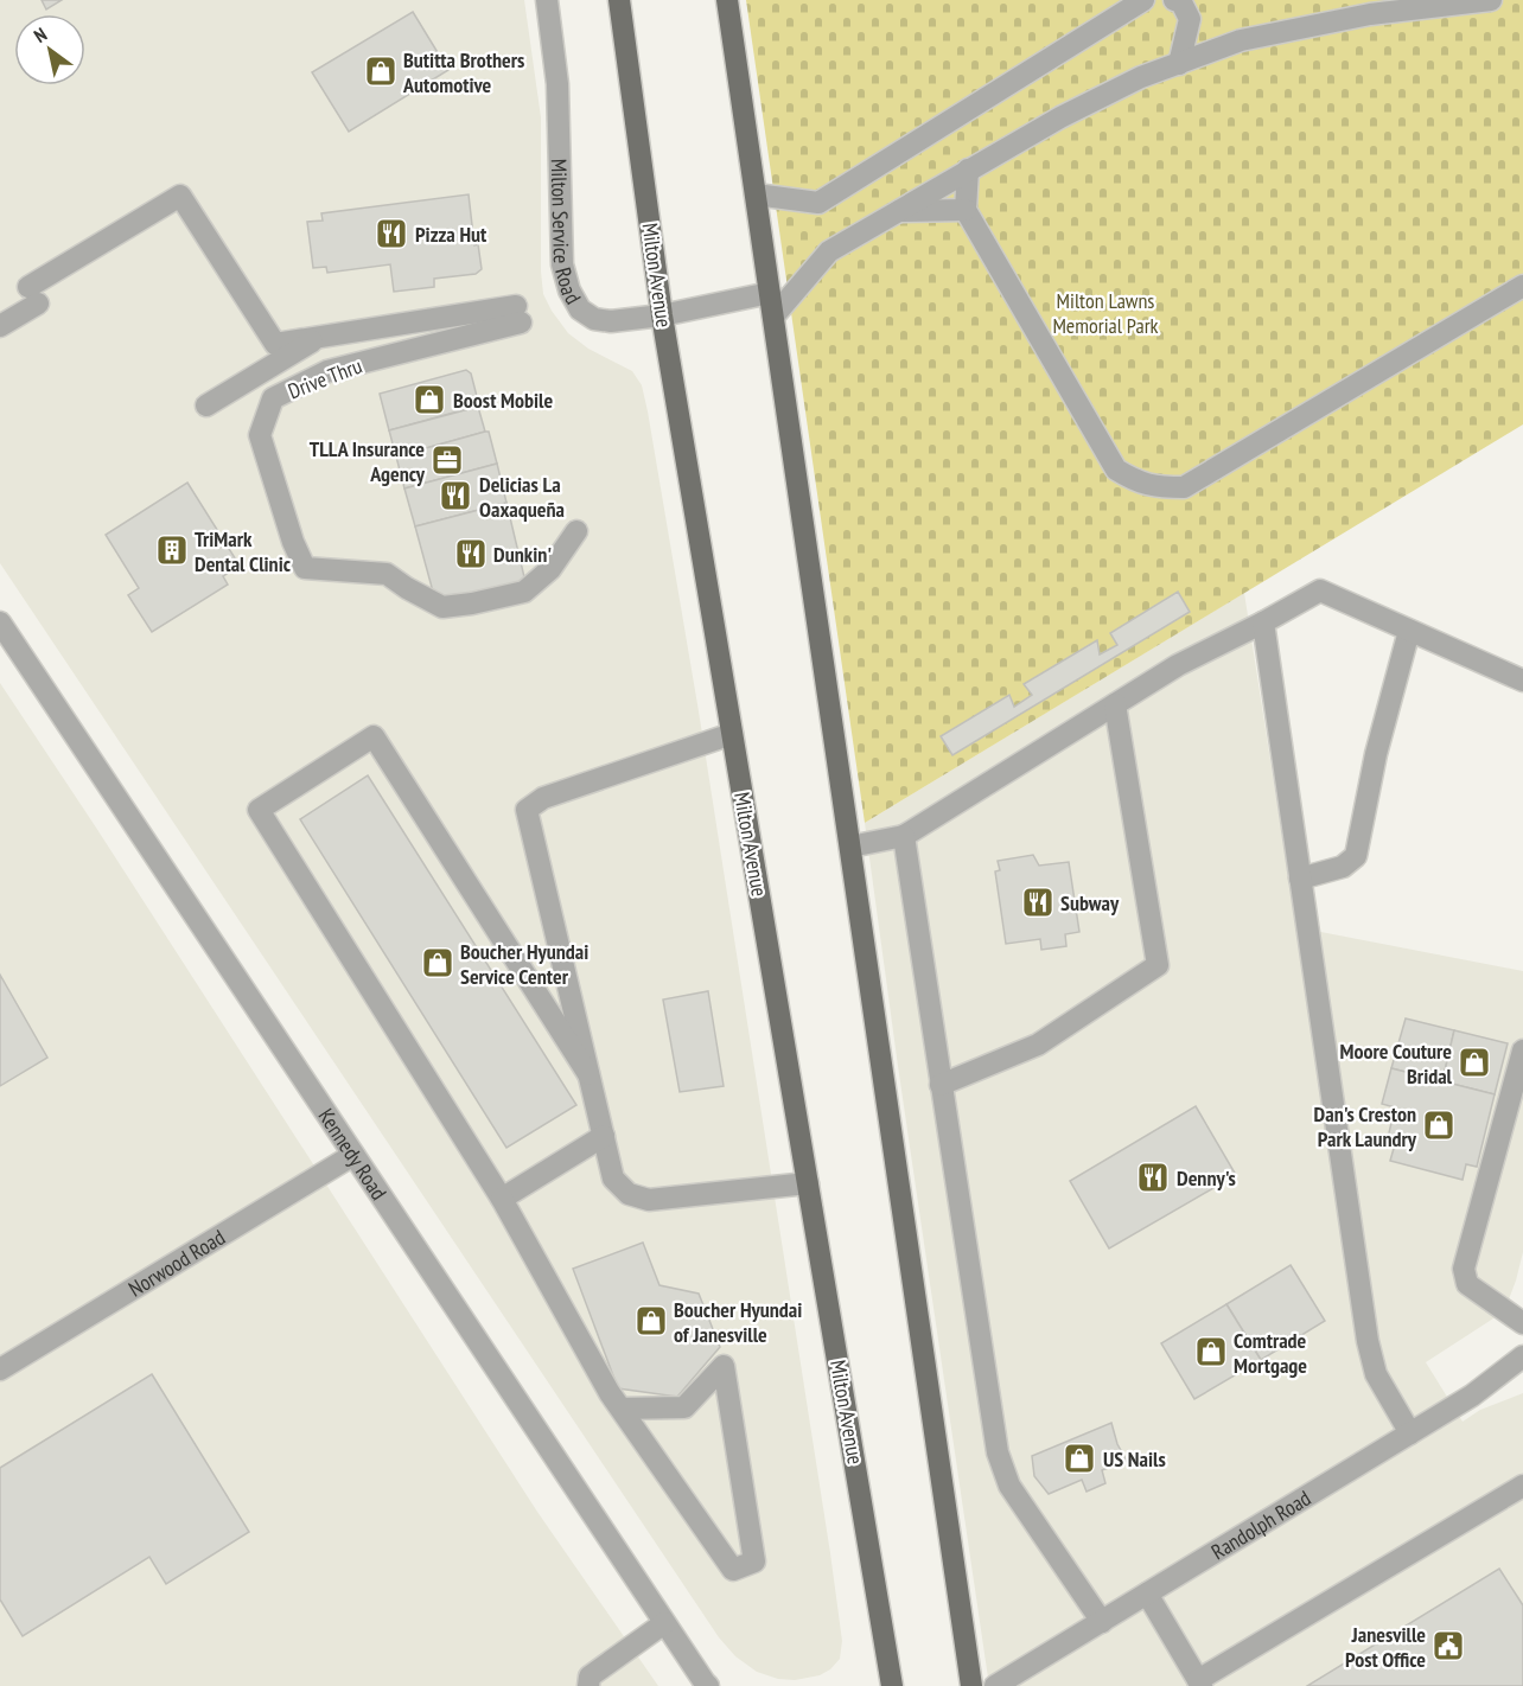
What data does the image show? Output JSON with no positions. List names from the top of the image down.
{
  "streets": {
    "main road": ["Milton Avenue"],
    "street": [
      "Milton Service Road",
      "Drive Thru",
      "Kennedy Road",
      "Norwood Road",
      "Randolph Road"
    ]
  },
  "crossings": [
    ["Milton Service Road", "Milton Avenue"],
    ["Kennedy Road", "Norwood Road"]
  ],
  "parks": ["Milton Lawns Memorial Park"],
  "places": {
    "shop": [
      "Butitta Brothers Automotive",
      "Boost Mobile",
      "Boucher Hyundai Service Center",
      "Moore Couture Bridal",
      "Dan's Creston Park Laundry",
      "Boucher Hyundai of Janesville",
      "Comtrade Mortgage",
      "US Nails"
    ],
    "restaurant": [
      "Pizza Hut",
      "Delicias La Oaxaqueña",
      "Dunkin'",
      "Subway",
      "Denny's"
    ],
    "office": ["TLLA Insurance Agency"],
    "building": ["TriMark Dental Clinic"],
    "public building": ["Janesville Post Office"]
  },
  "north": "top left"
}
